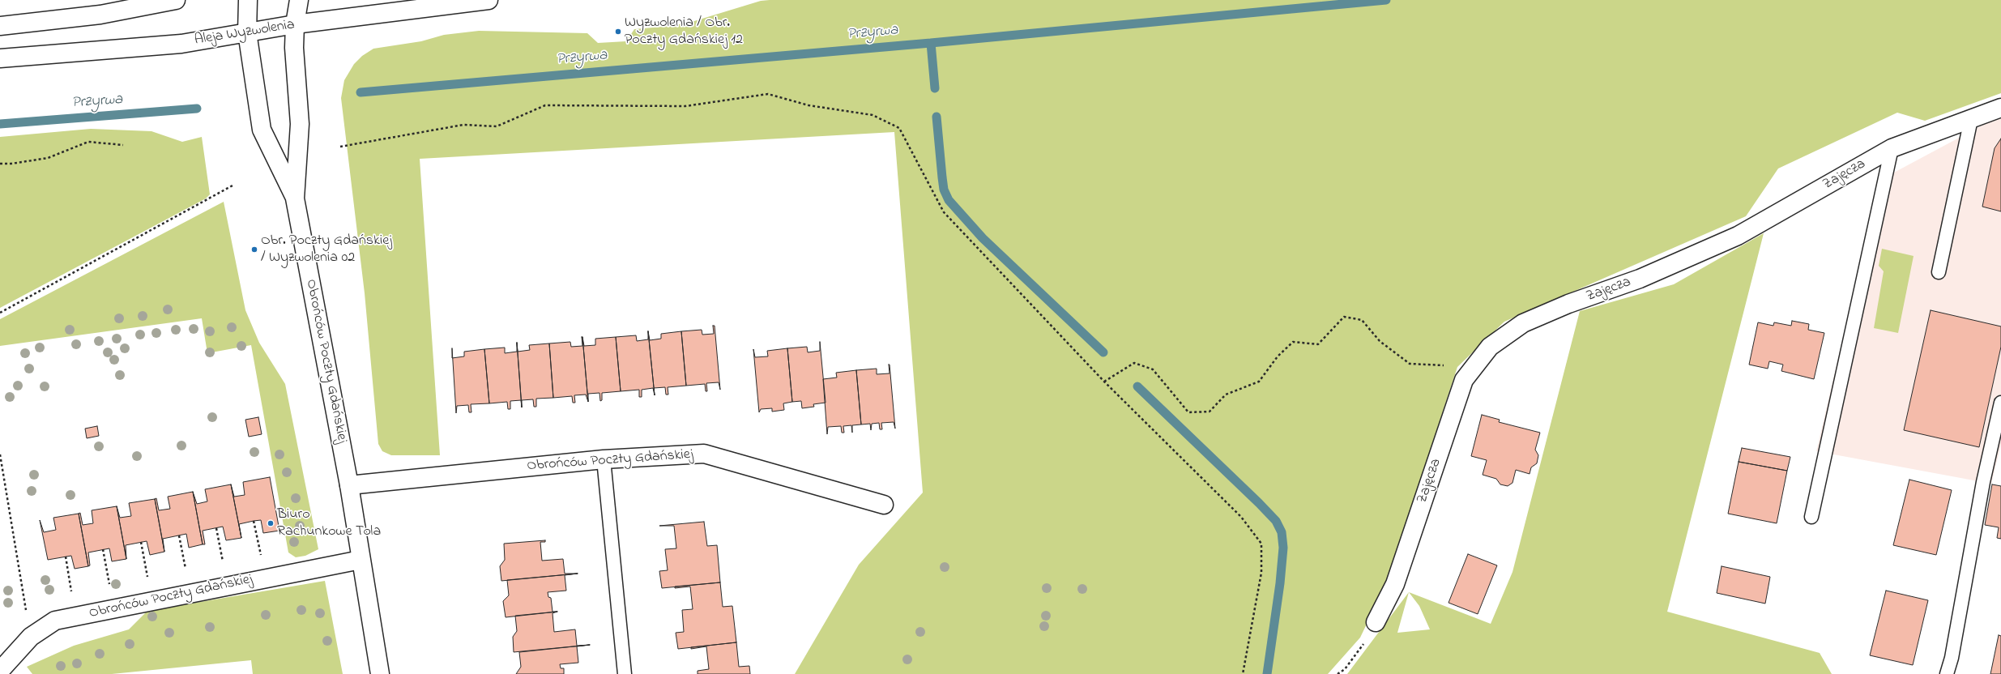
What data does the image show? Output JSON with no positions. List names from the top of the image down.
{
  "streets": {
    "street": ["Aleja Wyzwolenia", "Zajęcza", "Obrońców Poczty Gdańskiej"]
  },
  "crossings": [
    ["Aleja Wyzwolenia", "Obrońców Poczty Gdańskiej"]
  ],
  "water": ["Przyrwa"],
  "places": ["Wyzwolenia / Obr. Poczty Gdańskiej 12", "Obr. Poczty Gdańskiej / Wyzwolenia 02", "Biuro Rachunkowe Tola"]
}
